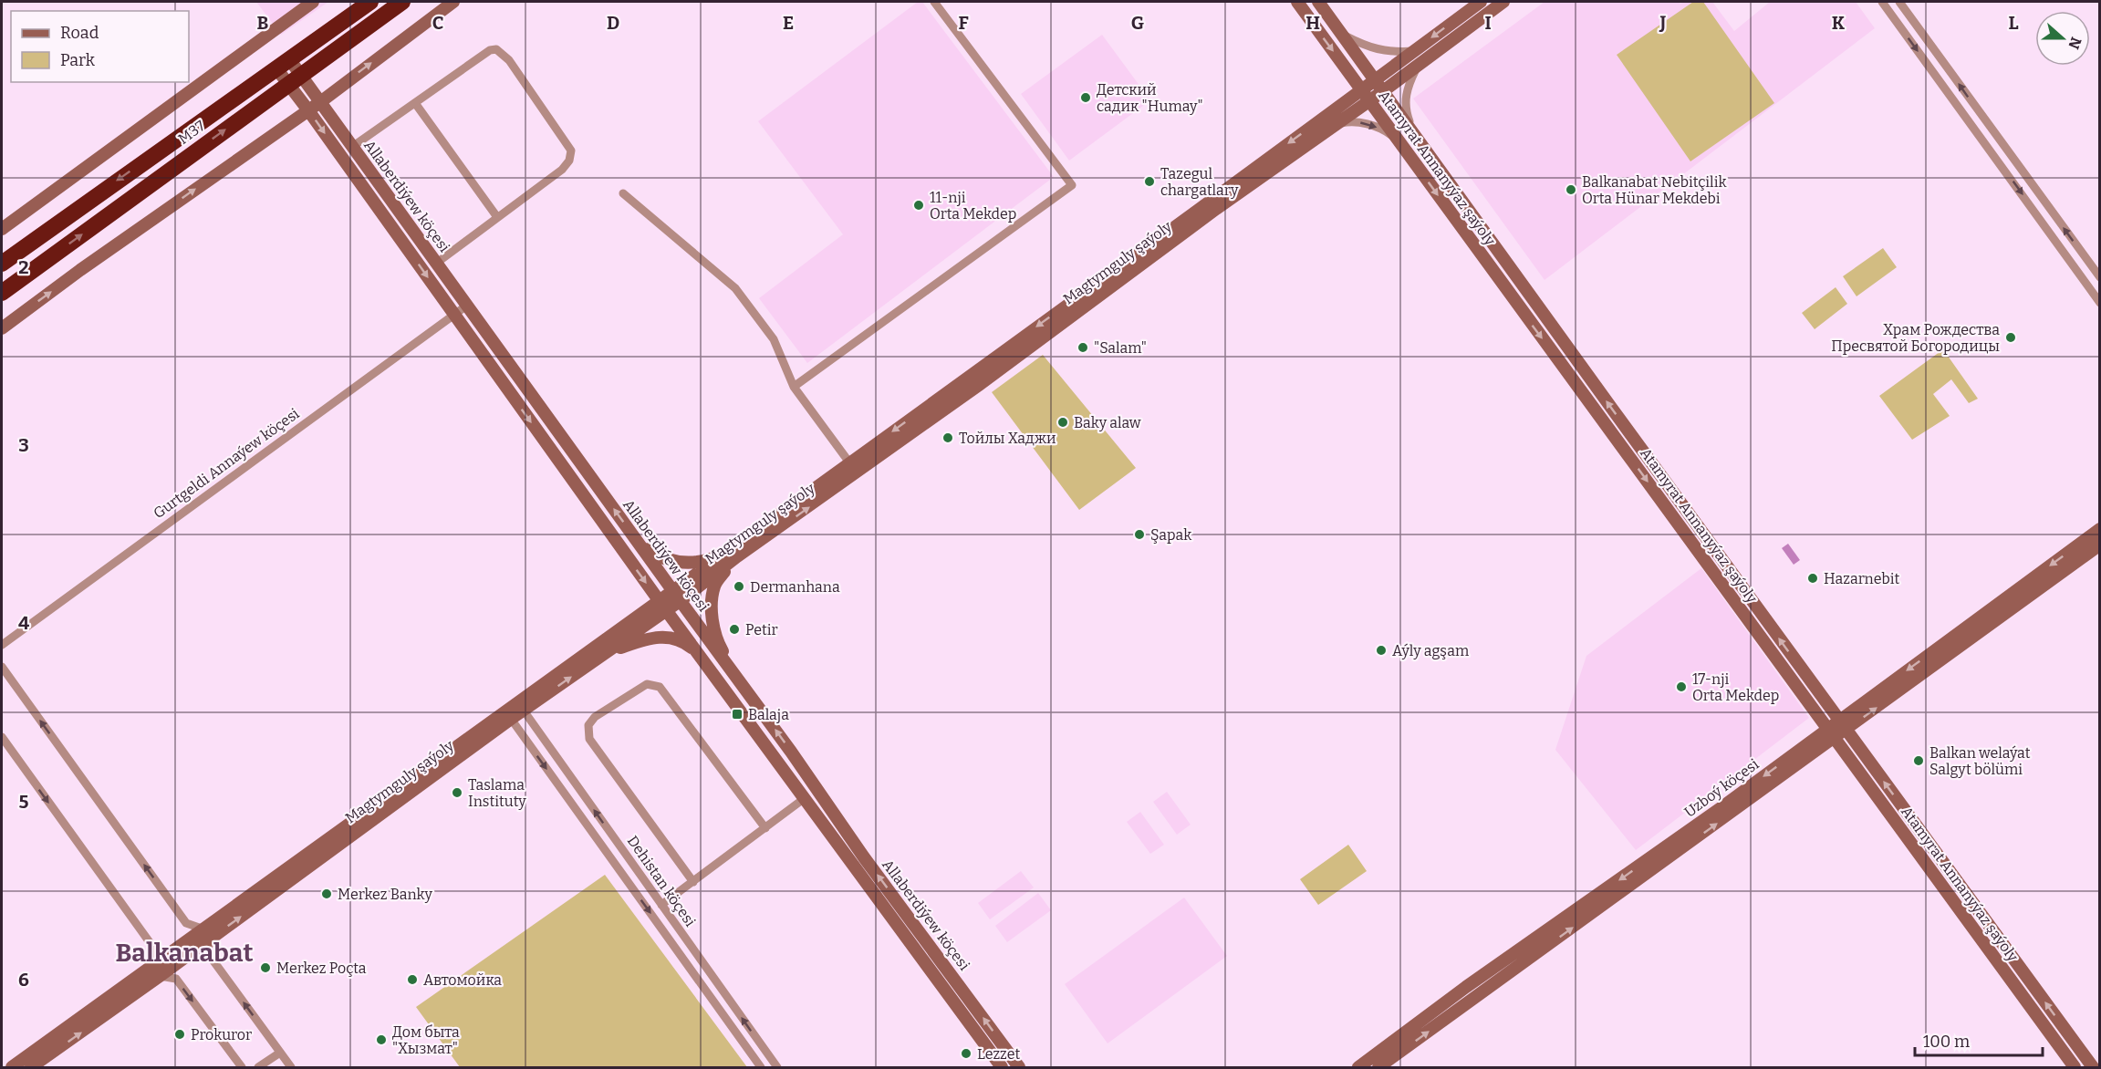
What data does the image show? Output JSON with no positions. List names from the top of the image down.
{
  "streets": {
    "highway": ["M37"],
    "street": [
      "Atamyrat Annanyýaz şaýoly",
      "Allaberdiýew köçesi",
      "Magtymguly şaýoly",
      "Gurtgeldi Annaýew köçesi",
      "Uzboý köçesi",
      "Dehistan köçesi"
    ]
  },
  "crossings": [
    ["M37", "Allaberdiýew köçesi"],
    ["Atamyrat Annanyýaz şaýoly", "Magtymguly şaýoly"],
    ["Atamyrat Annanyýaz şaýoly", "Uzboý köçesi"],
    ["Allaberdiýew köçesi", "Magtymguly şaýoly"],
    ["Allaberdiýew köçesi", "Gurtgeldi Annaýew köçesi"],
    ["Magtymguly şaýoly", "Dehistan köçesi"]
  ],
  "districts": ["Balkanabat"],
  "places": {
    "other": [
      "Детский садик \"Humay\"",
      "Tazegul chargatlary",
      "Balkanabat Nebitçilik Orta Hünar Mekdebi",
      "11-nji Orta Mekdep",
      "Храм Рождества Пресвятой Богородицы",
      "\"Salam\"",
      "Baky alaw",
      "Тойлы Хаджи",
      "Şapak",
      "Hazarnebit",
      "Dermanhana",
      "Petir",
      "Aýly agşam",
      "17-nji Orta Mekdep",
      "Balkan welaýat Salgyt bölümi",
      "Taslama Instituty",
      "Merkez Banky",
      "Merkez Poçta",
      "Автомойка",
      "Prokuror",
      "Дом быта \"Хызмат\"",
      "Lezzet"
    ],
    "transit": ["Balaja"]
  },
  "legend": ["Road", "Park"],
  "scale_bar": "100 m",
  "north": "right",
  "grid": {
    "columns": [
      "B",
      "C",
      "D",
      "E",
      "F",
      "G",
      "H",
      "I",
      "J",
      "K",
      "L"
    ],
    "rows": [
      "2",
      "3",
      "4",
      "5",
      "6"
    ]
  }
}
